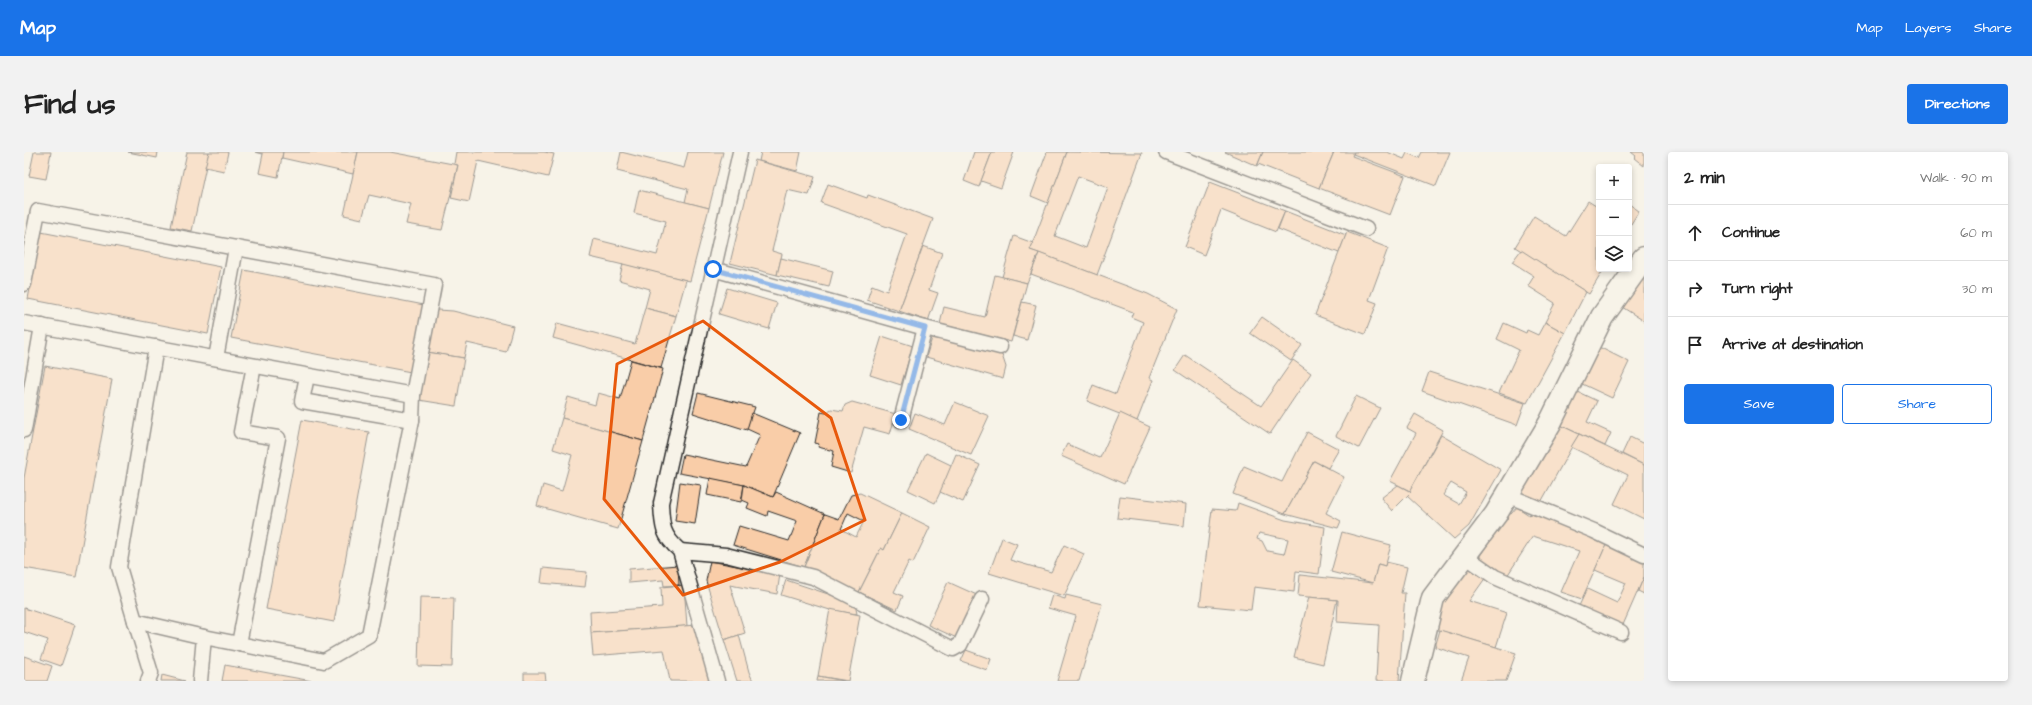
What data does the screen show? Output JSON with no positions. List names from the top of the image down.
{
  "page": {
    "header": "Map",
    "nav": ["Map", "Layers", "Share"],
    "buttons": [
      "Directions",
      ["Save", "Share"]
    ],
    "title": "Find us",
    "heading": ["2 min", "Walk · 90 m"],
    "map_buttons": ["+", "−"],
    "list": [
      ["Continue", "60 m"],
      ["Turn right", "30 m"],
      "Arrive at destination"
    ]
  }
}
